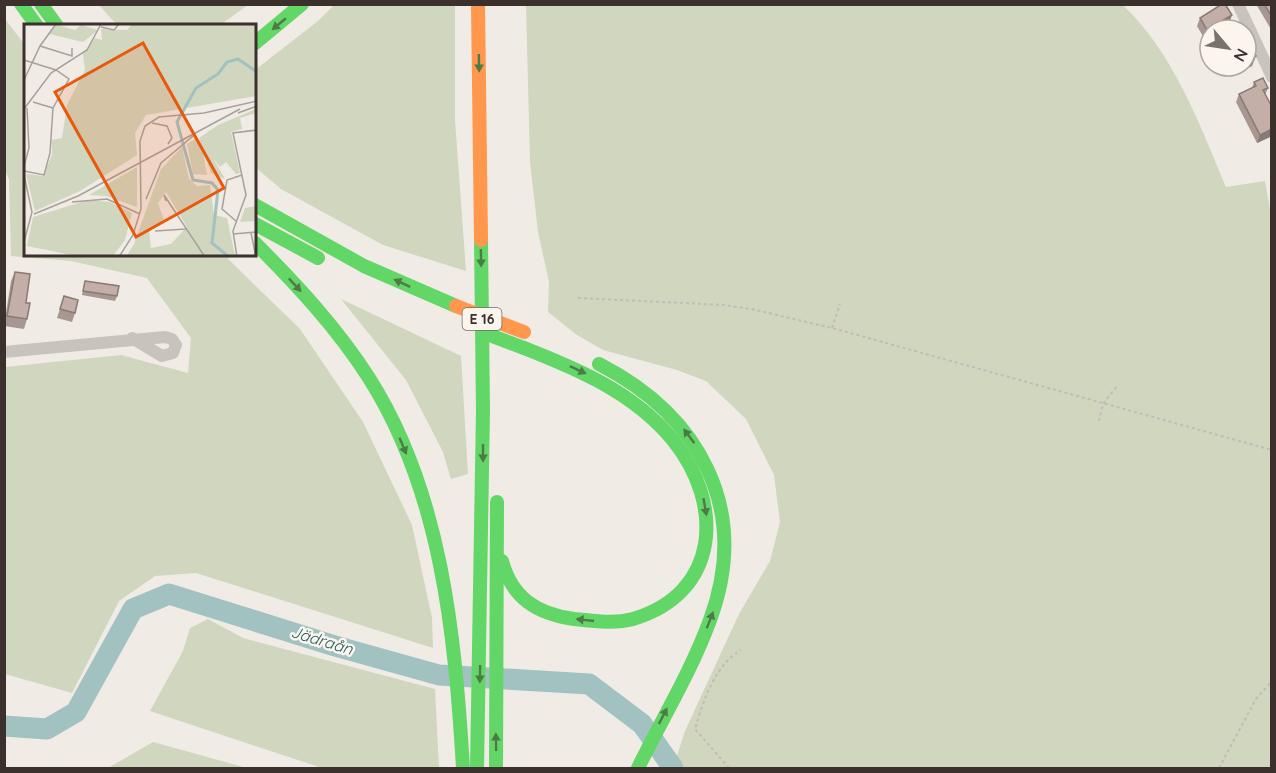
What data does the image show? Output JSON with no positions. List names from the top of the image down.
{
  "streets": {
    "highway": ["E 16"]
  },
  "water": ["Jädraån"],
  "north": "bottom right"
}
